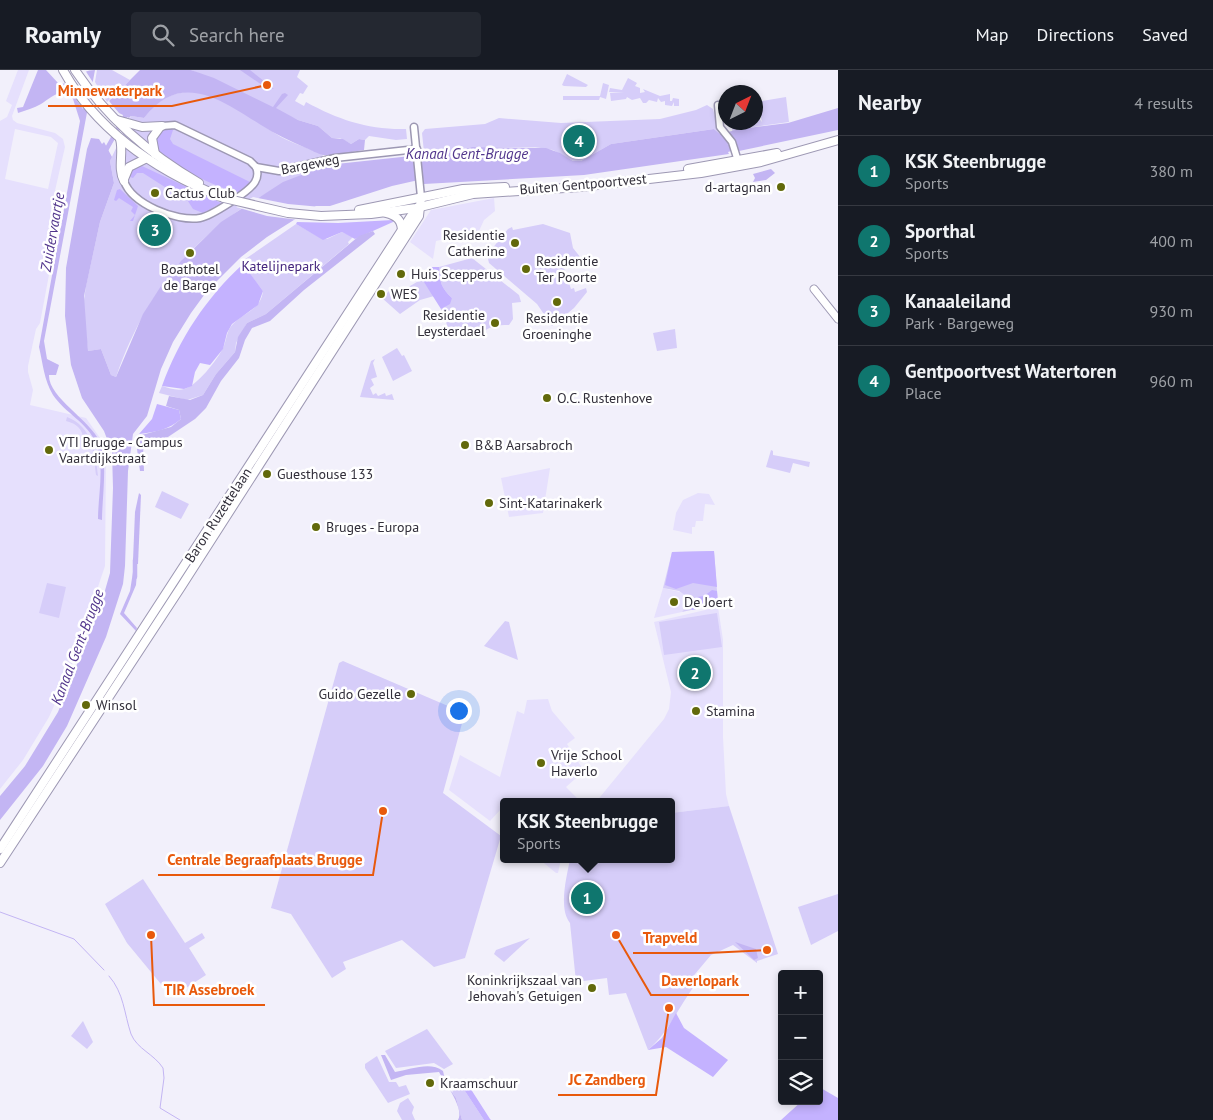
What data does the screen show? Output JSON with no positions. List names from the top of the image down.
{
  "streets": {
    "main road": ["Buiten Gentpoortvest", "Baron Ruzettelaan"],
    "street": ["Bargeweg"]
  },
  "crossings": [
    ["Bargeweg", "Baron Ruzettelaan"],
    ["Buiten Gentpoortvest", "Baron Ruzettelaan"]
  ],
  "water": ["Kanaal Gent-Brugge", "Zuidervaartje"],
  "parks": ["Katelijnepark"],
  "places": [
    "Minnewaterpark",
    "d-artagnan",
    "Cactus Club",
    "Residentie Catherine",
    "Boathotel de Barge",
    "Residentie Ter Poorte",
    "Huis Scepperus",
    "WES",
    "Residentie Groeninghe",
    "Residentie Leysterdael",
    "O.C. Rustenhove",
    "B&B Aarsabroch",
    "VTI Brugge - Campus Vaartdijkstraat",
    "Guesthouse 133",
    "Sint-Katarinakerk",
    "Bruges - Europa",
    "De Joert",
    "Guido Gezelle",
    "Winsol",
    "Stamina",
    "Vrije School Haverlo",
    "Centrale Begraafplaats Brugge",
    "TIR Assebroek",
    "Daverlopark",
    "Trapveld",
    "Koninkrijkszaal van Jehovah's Getuigen",
    "JC Zandberg",
    "Kraamschuur"
  ],
  "north": "top right",
  "page": {
    "header": "Roamly",
    "search": "Search here",
    "nav": ["Map", "Directions", "Saved"],
    "heading": ["Nearby", "4 results"],
    "pins": [
      "4",
      "3",
      "2",
      "1"
    ],
    "list": [
      {
        "mark": "1",
        "name": "KSK Steenbrugge",
        "note": "Sports",
        "value": "380 m"
      },
      {
        "mark": "2",
        "name": "Sporthal",
        "note": "Sports",
        "value": "400 m"
      },
      {
        "mark": "3",
        "name": "Kanaaleiland",
        "note": "Park · Bargeweg",
        "value": "930 m"
      },
      {
        "mark": "4",
        "name": "Gentpoortvest Watertoren",
        "note": "Place",
        "value": "960 m"
      }
    ],
    "popup": ["KSK Steenbrugge", "Sports"],
    "map_buttons": ["+", "−"]
  }
}
